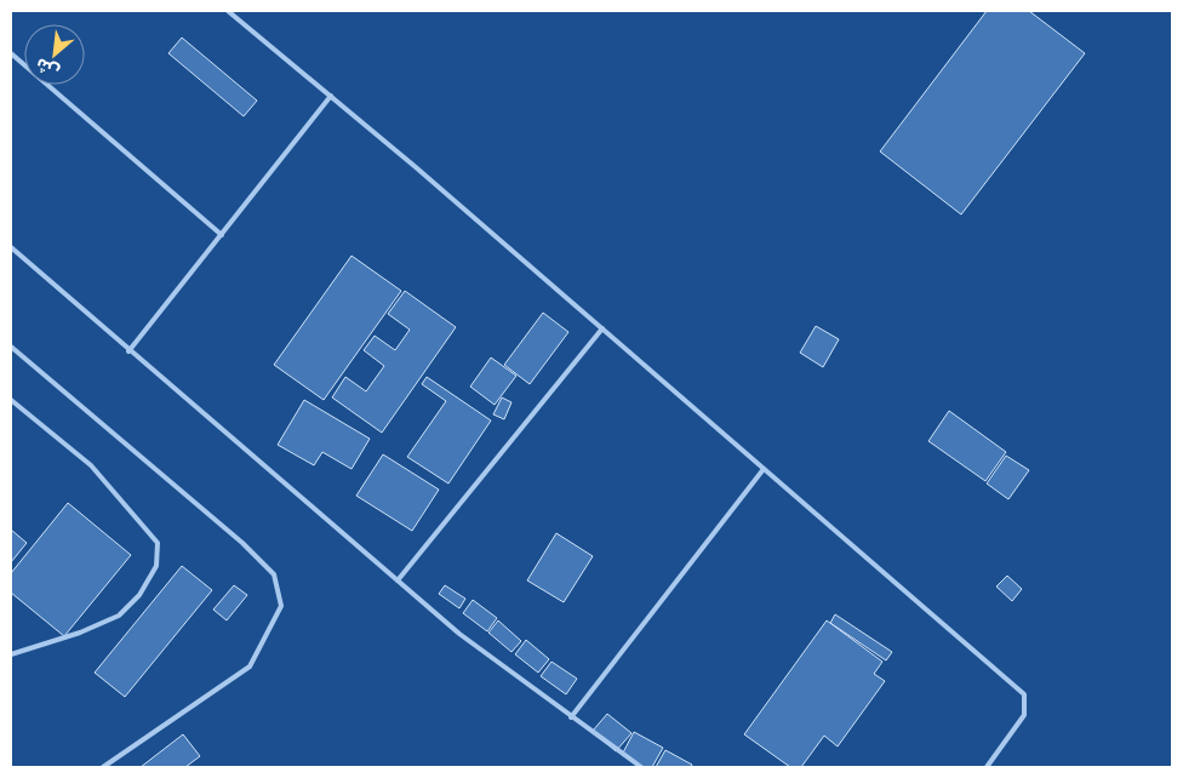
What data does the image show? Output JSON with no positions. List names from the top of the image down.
{
  "north": "bottom left"
}
